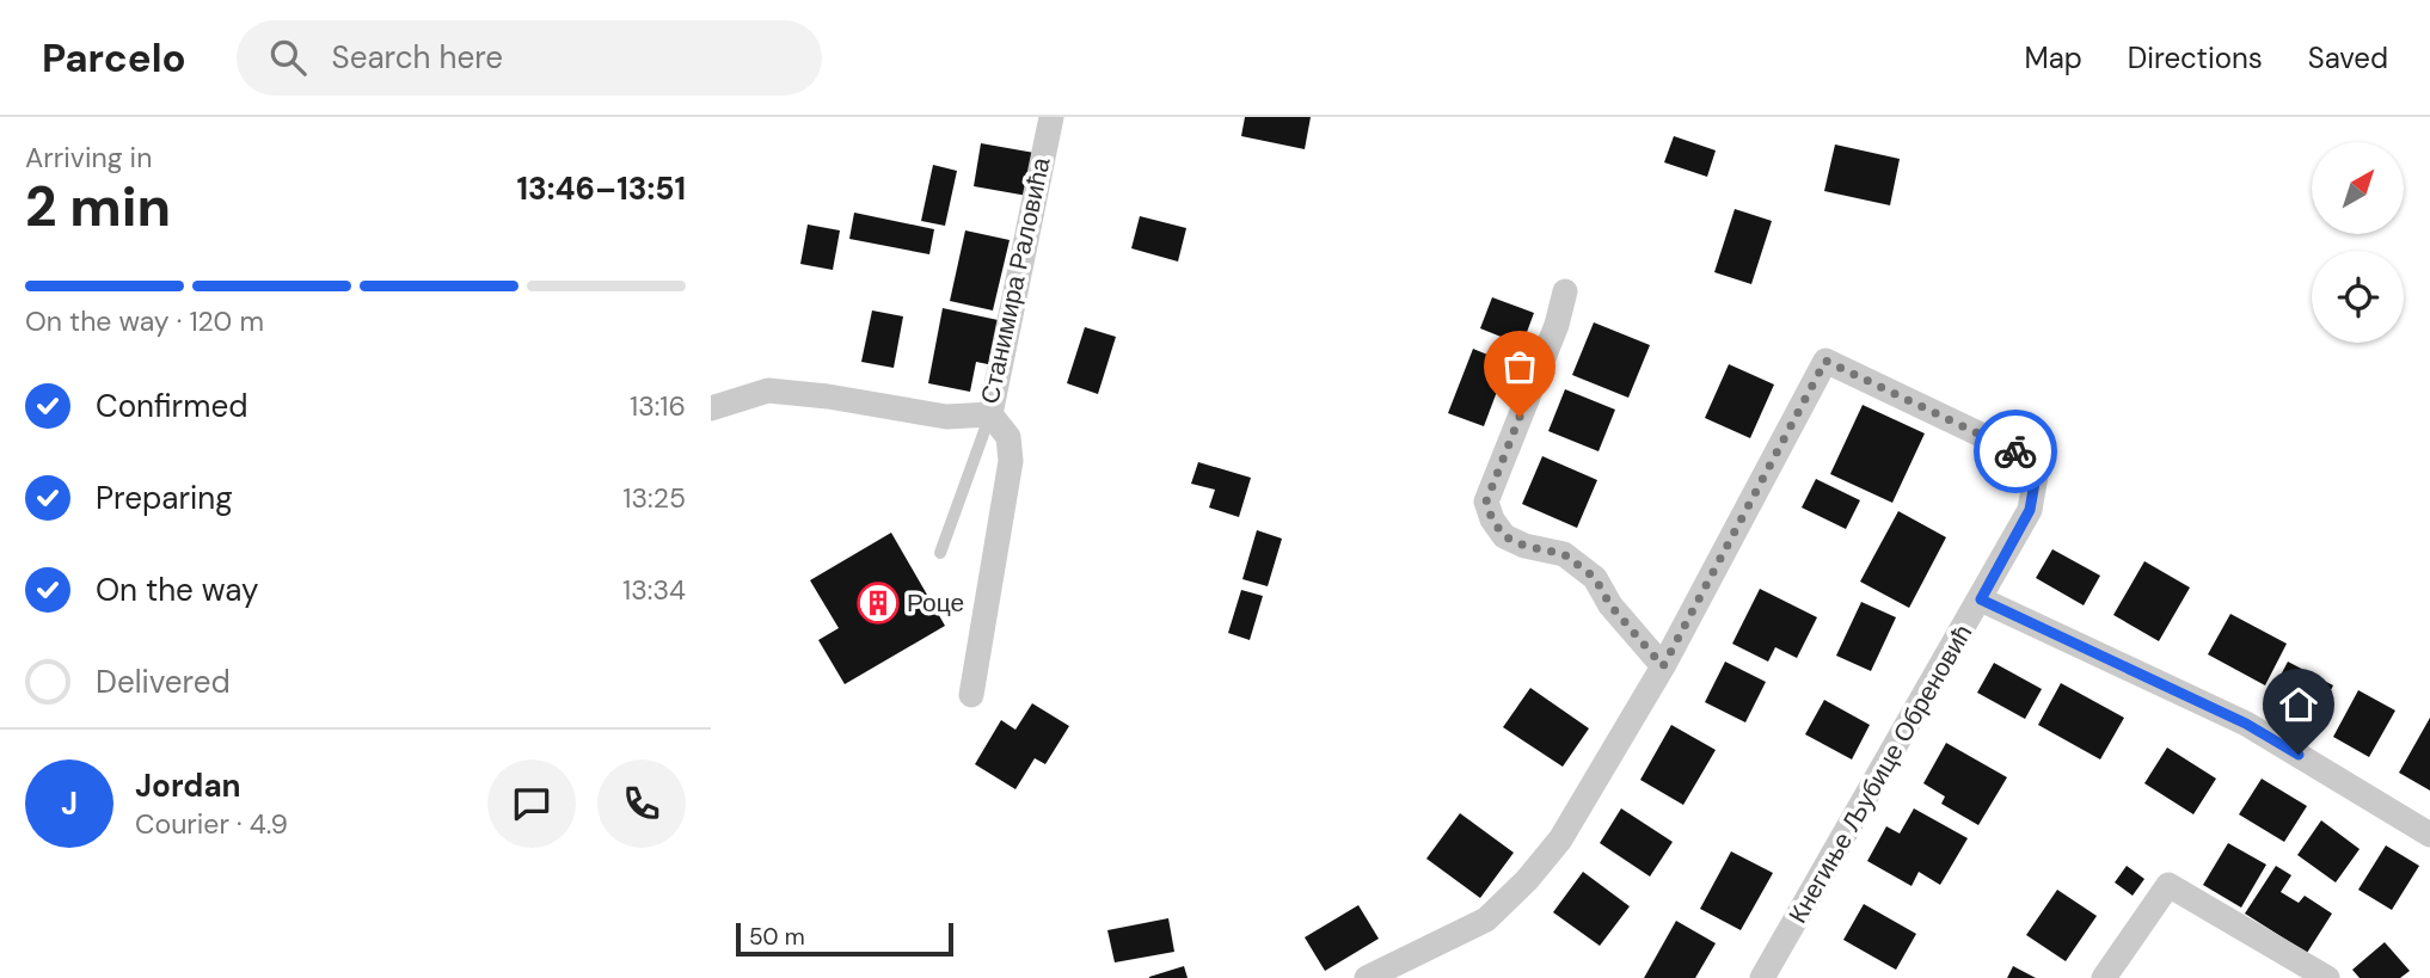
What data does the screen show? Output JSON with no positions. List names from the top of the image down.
{
  "streets": {
    "street": ["Станимира Раловића", "Кнегиње Љубице Обреновић"]
  },
  "places": {
    "building": ["Роце"]
  },
  "scale_bar": "50 m",
  "north": "top right",
  "page": {
    "header": "Parcelo",
    "search": "Search here",
    "nav": ["Map", "Directions", "Saved"],
    "heading": ["2 min", "Arriving in", "13:46–13:51"],
    "panel": ["Jordan", "Courier · 4.9"],
    "bar": "On the way · 120 m",
    "list": [
      ["Confirmed", "13:16"],
      ["Preparing", "13:25"],
      ["On the way", "13:34"],
      "Delivered"
    ],
    "round": "J",
    "scale": "50 m"
  }
}
